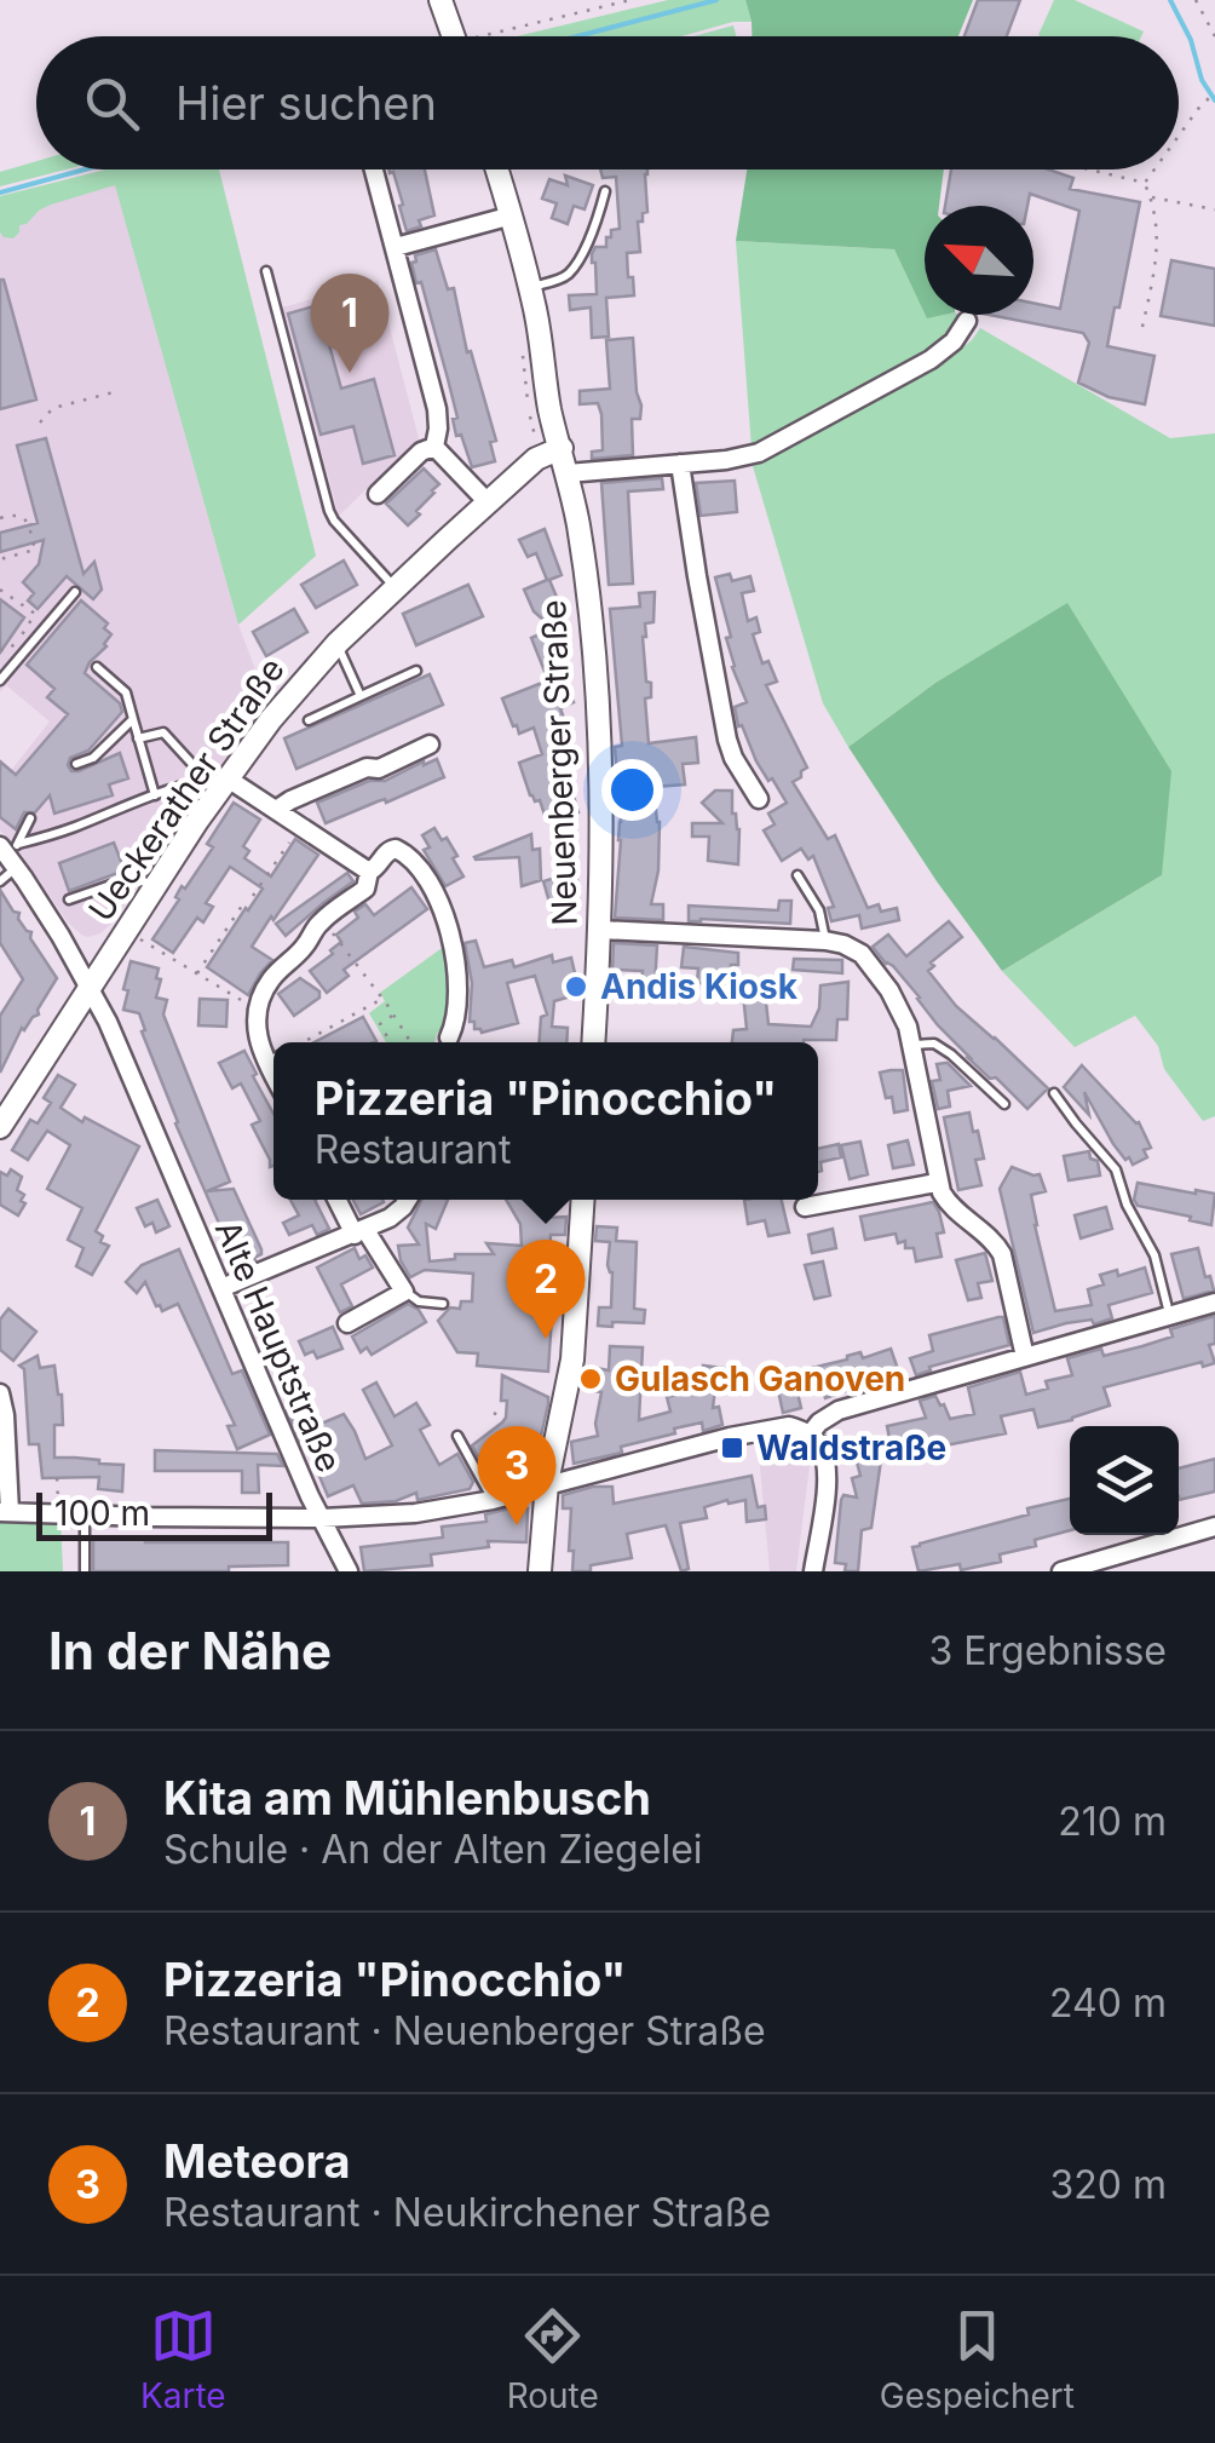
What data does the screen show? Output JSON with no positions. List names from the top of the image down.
{
  "streets": {
    "street": ["Neuenberger Straße", "Ueckerather Straße", "Alte Hauptstraße"]
  },
  "crossings": [
    ["Neuenberger Straße", "Ueckerather Straße"],
    ["Ueckerather Straße", "Alte Hauptstraße"]
  ],
  "places": {
    "other": ["Andis Kiosk", "Gulasch Ganoven"],
    "transit": ["Waldstraße"]
  },
  "scale_bar": "100 m",
  "north": "top left",
  "page": {
    "search": "Hier suchen",
    "pins": ["1", "2", "3"],
    "popup": ["Pizzeria \"Pinocchio\"", "Restaurant"],
    "scale": "100 m",
    "heading": ["In der Nähe", "3 Ergebnisse"],
    "list": [
      {
        "mark": "1",
        "name": "Kita am Mühlenbusch",
        "note": "Schule · An der Alten Ziegelei",
        "value": "210 m"
      },
      {
        "mark": "2",
        "name": "Pizzeria \"Pinocchio\"",
        "note": "Restaurant · Neuenberger Straße",
        "value": "240 m"
      },
      {
        "mark": "3",
        "name": "Meteora",
        "note": "Restaurant · Neukirchener Straße",
        "value": "320 m"
      }
    ],
    "nav": ["Karte", "Route", "Gespeichert"]
  }
}
